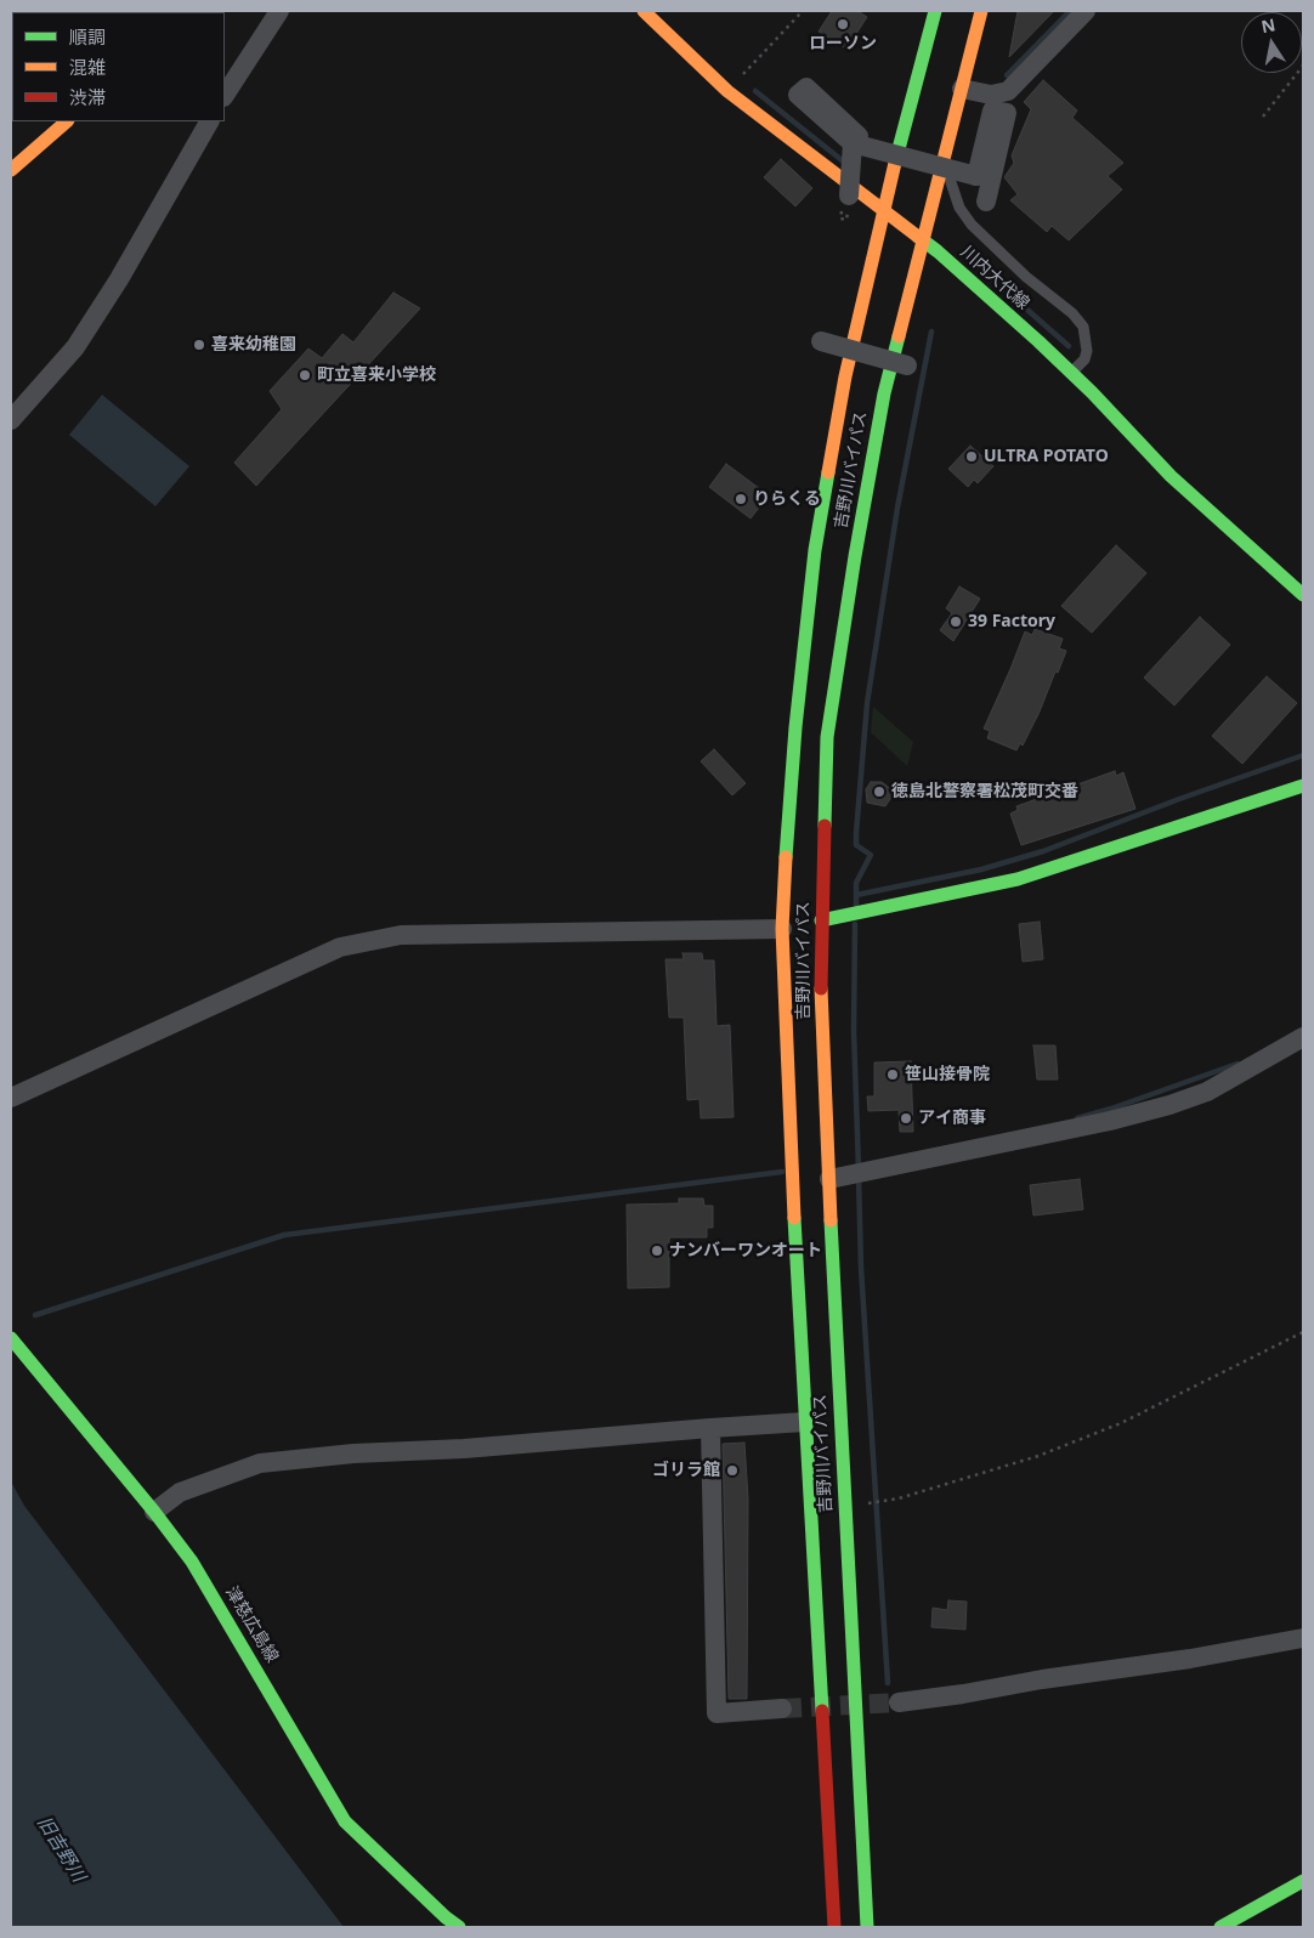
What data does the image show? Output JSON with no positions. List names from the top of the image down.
{
  "streets": {
    "main road": ["川内大代線", "吉野川バイパス", "津慈広島線"]
  },
  "crossings": [
    ["川内大代線", "吉野川バイパス"]
  ],
  "water": ["旧吉野川"],
  "places": [
    "ローソン",
    "喜来幼稚園",
    "町立喜来小学校",
    "ULTRA POTATO",
    "りらくる",
    "39 Factory",
    "徳島北警察署松茂町交番",
    "笹山接骨院",
    "アイ商事",
    "ナンバーワンオート",
    "ゴリラ館"
  ],
  "legend": ["順調", "混雑", "渋滞"],
  "north": "top"
}
